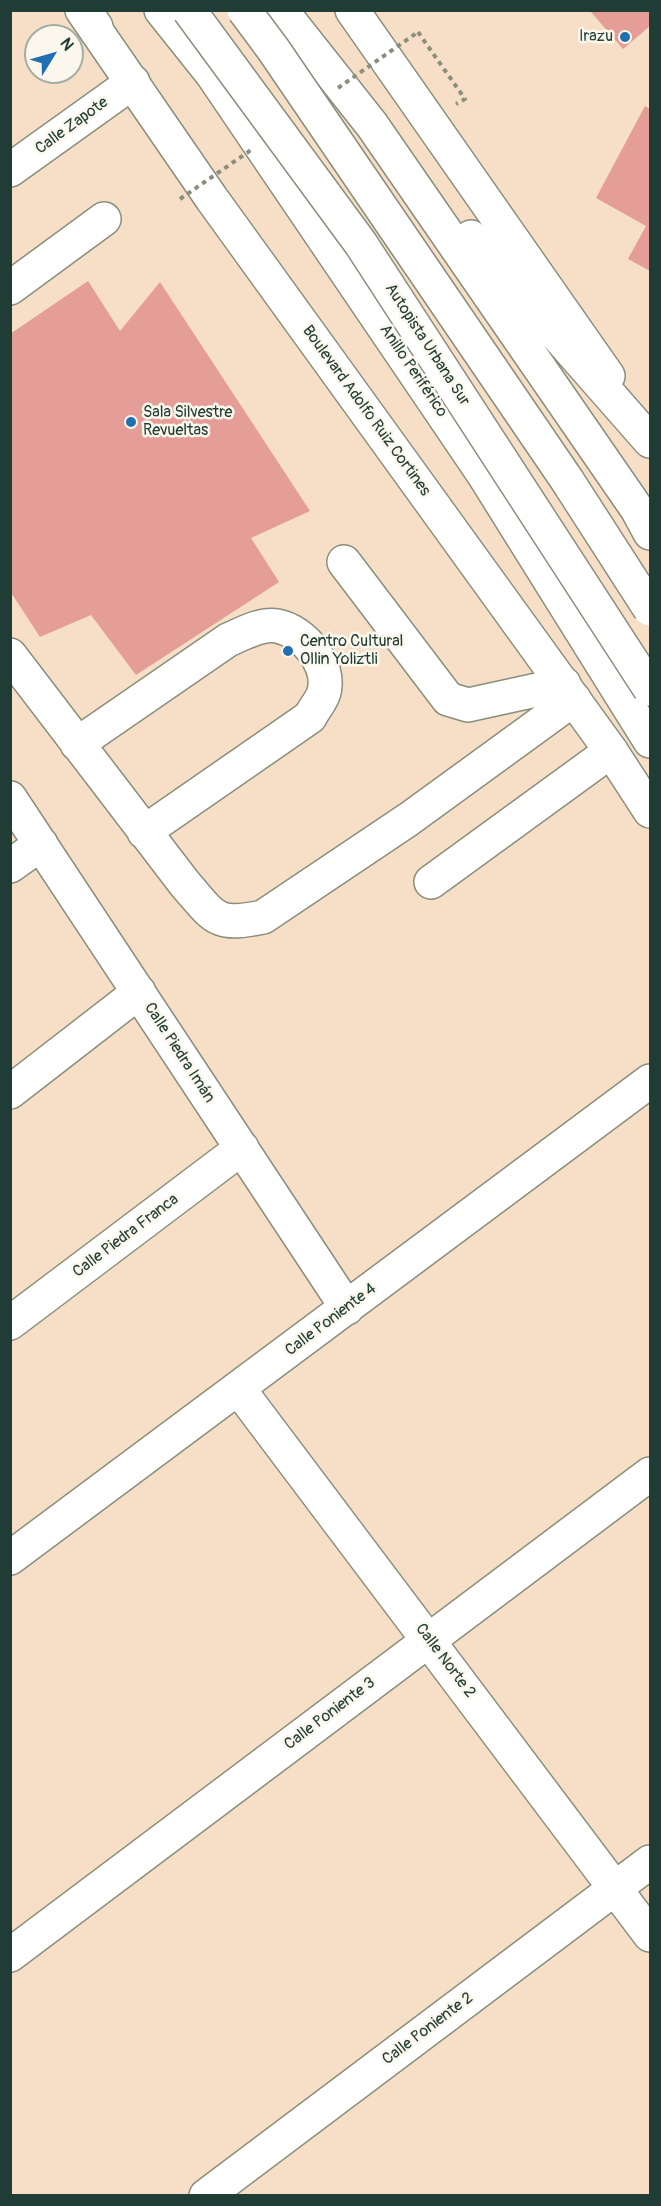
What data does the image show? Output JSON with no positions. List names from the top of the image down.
{
  "streets": {
    "main road": [
      "Calle Zapote",
      "Autopista Urbana Sur",
      "Anillo Periférico",
      "Boulevard Adolfo Ruiz Cortines",
      "Calle Piedra Imán",
      "Calle Piedra Franca",
      "Calle Poniente 4",
      "Calle Norte 2",
      "Calle Poniente 3",
      "Calle Poniente 2"
    ]
  },
  "crossings": [
    ["Calle Zapote", "Boulevard Adolfo Ruiz Cortines"],
    ["Calle Piedra Imán", "Calle Piedra Franca"],
    ["Calle Piedra Imán", "Calle Poniente 4"],
    ["Calle Poniente 4", "Calle Norte 2"],
    ["Calle Norte 2", "Calle Poniente 3"],
    ["Calle Norte 2", "Calle Poniente 2"]
  ],
  "places": ["Irazu", "Sala Silvestre Revueltas", "Centro Cultural Ollin Yoliztli"],
  "north": "top right"
}
